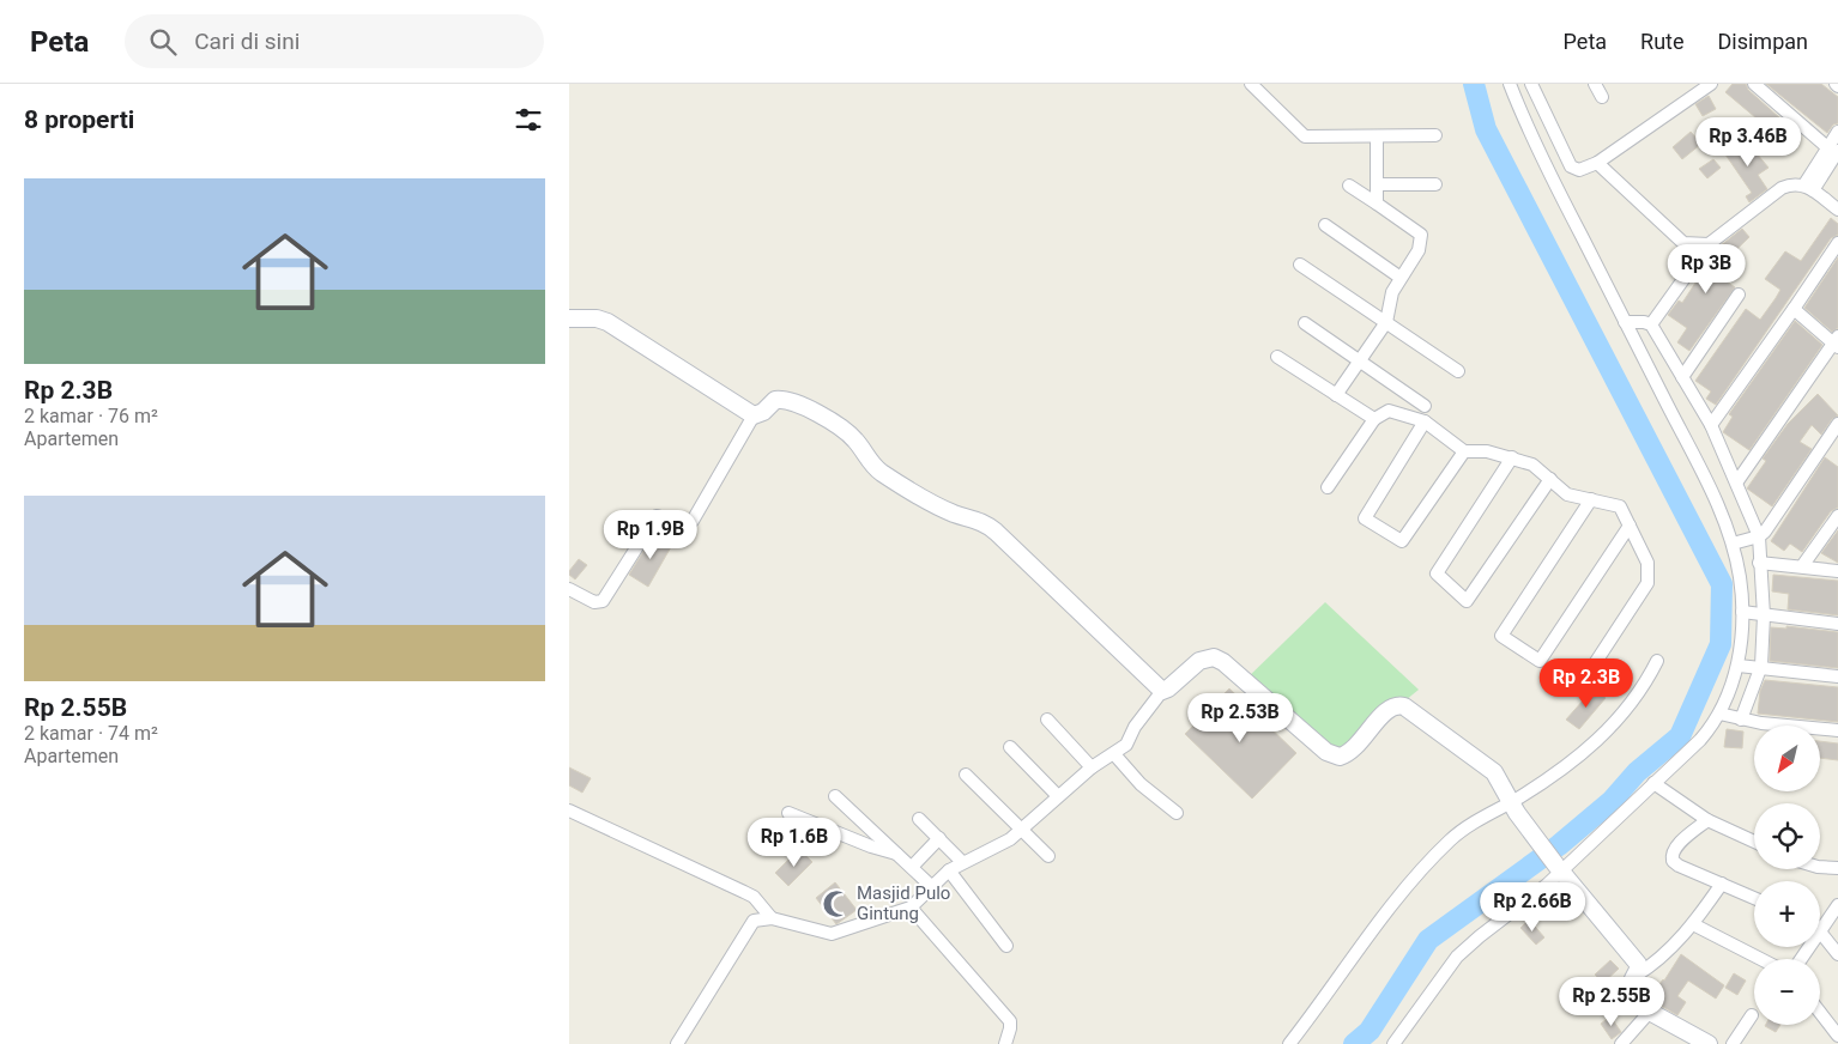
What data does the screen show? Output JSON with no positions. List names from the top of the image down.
{
  "places": {
    "mosque": ["Masjid Pulo Gintung"]
  },
  "north": "bottom left",
  "page": {
    "header": "Peta",
    "search": "Cari di sini",
    "nav": ["Peta", "Rute", "Disimpan"],
    "heading": "8 properti",
    "price": [
      "Rp 3.46B",
      "Rp 3B",
      "Rp 1.9B",
      "Rp 2.3B",
      "Rp 2.53B",
      "Rp 1.6B",
      "Rp 2.66B",
      "Rp 2.55B"
    ],
    "list": [
      {
        "name": "Rp 2.3B",
        "note": "2 kamar · 76 m² · Apartemen"
      },
      {
        "name": "Rp 2.55B",
        "note": "2 kamar · 74 m² · Apartemen"
      }
    ],
    "map_buttons": ["+", "−"]
  }
}
